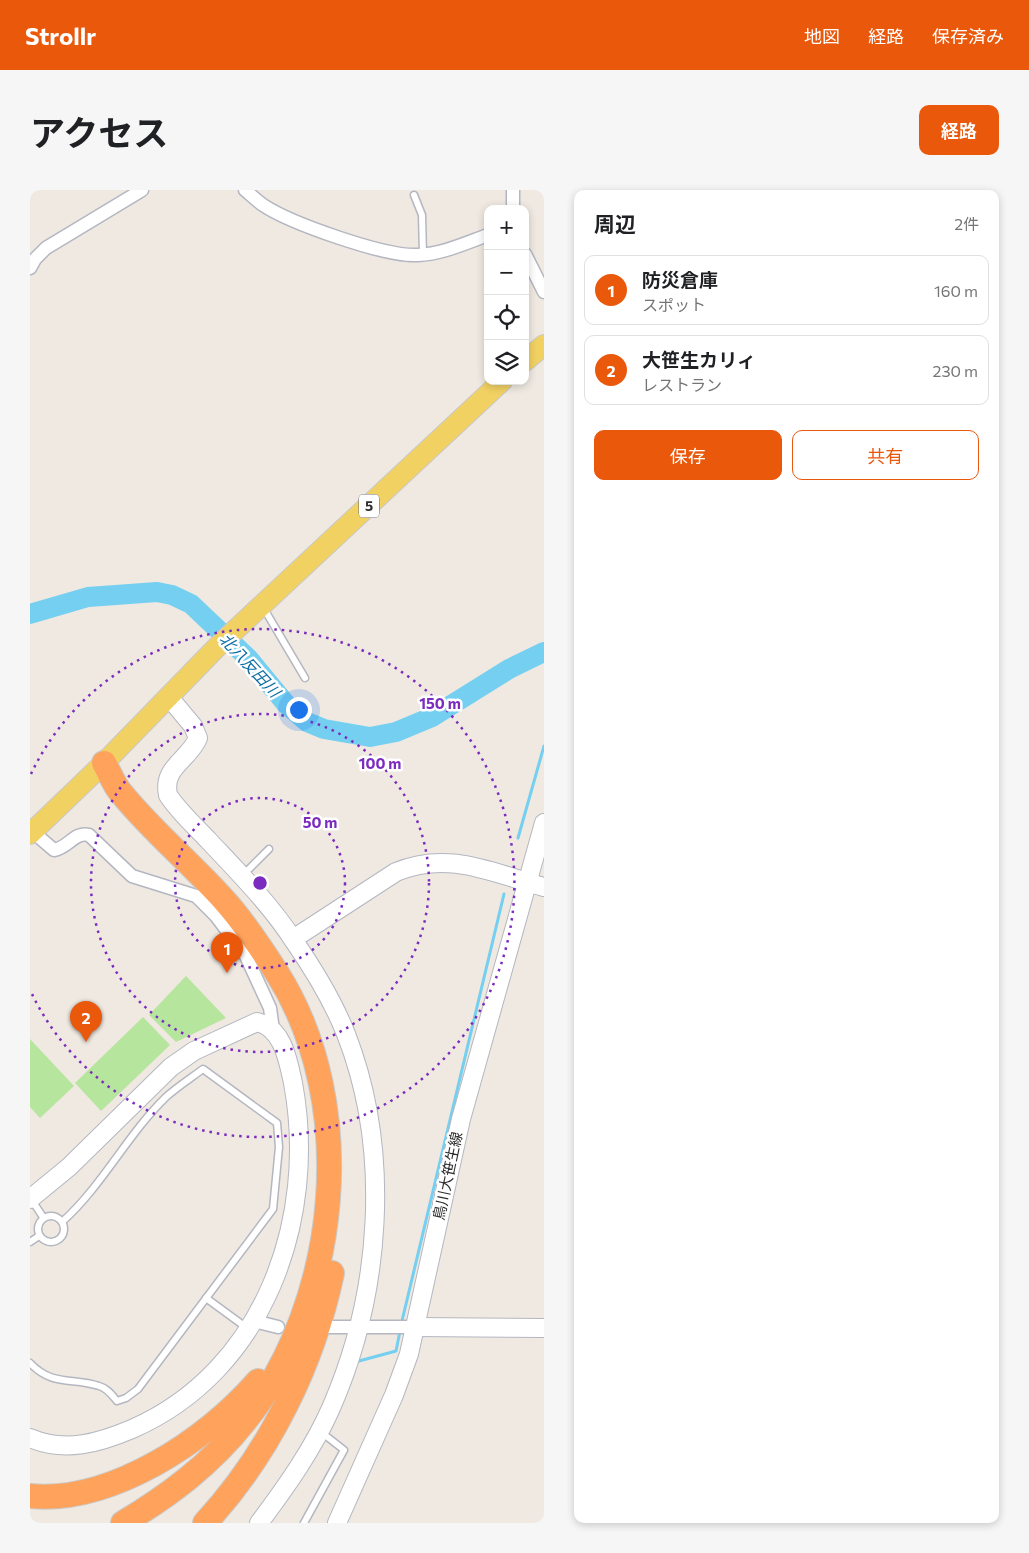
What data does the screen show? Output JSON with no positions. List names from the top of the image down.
{
  "streets": {
    "main road": ["5"],
    "street": ["鳥川大笹生線"]
  },
  "water": ["北八反田川"],
  "page": {
    "header": "Strollr",
    "nav": ["地図", "経路", "保存済み"],
    "title": "アクセス",
    "buttons": [
      "経路",
      ["保存", "共有"]
    ],
    "heading": ["周辺", "2件"],
    "map_buttons": ["+", "−"],
    "list": [
      {
        "mark": "1",
        "name": "防災倉庫",
        "note": "スポット",
        "value": "160 m"
      },
      {
        "mark": "2",
        "name": "大笹生カリィ",
        "note": "レストラン",
        "value": "230 m"
      }
    ],
    "pins": ["1", "2"]
  },
  "rings": ["150 m", "100 m", "50 m"]
}
